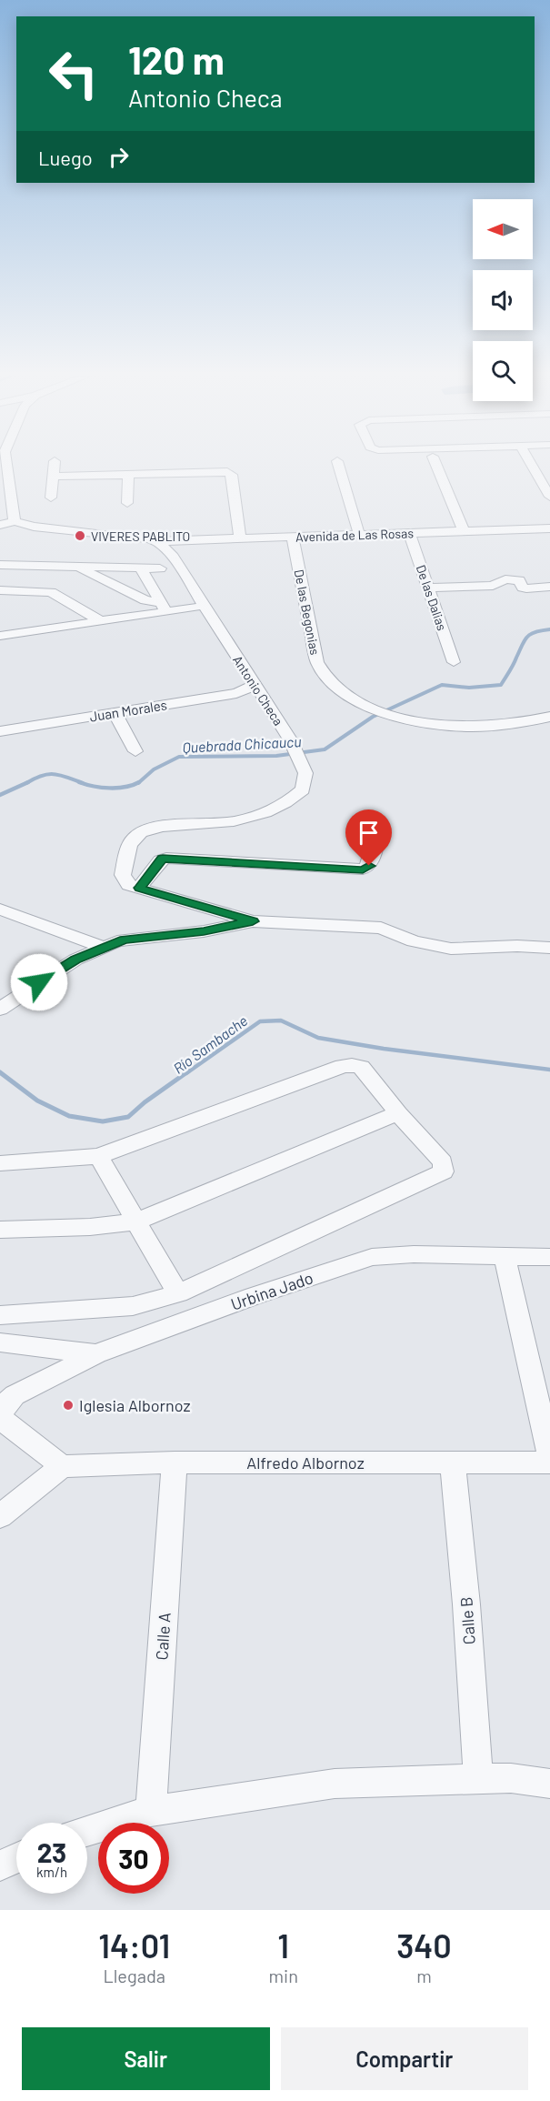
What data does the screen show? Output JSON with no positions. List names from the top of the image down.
{
  "streets": {
    "street": [
      "Avenida de Las Rosas",
      "De las Dalias",
      "De las Begonias",
      "Antonio Checa",
      "Juan Morales",
      "Urbina Jado",
      "Alfredo Albornoz",
      "Calle B",
      "Calle A"
    ]
  },
  "crossings": [
    ["Avenida de Las Rosas", "De las Dalias"],
    ["Avenida de Las Rosas", "De las Begonias"],
    ["Avenida de Las Rosas", "Antonio Checa"],
    ["Antonio Checa", "Juan Morales"],
    ["Alfredo Albornoz", "Calle B"],
    ["Alfredo Albornoz", "Calle A"]
  ],
  "water": ["Quebrada Chicaucu", "Río Sambache"],
  "places": ["VIVERES PABLITO", "Iglesia Albornoz"],
  "north": "left",
  "page": {
    "turn": ["120 m", "Antonio Checa"],
    "then": "Luego",
    "speed": "23 km/h",
    "limit": "30",
    "eta": [
      "14:01",
      "Llegada",
      "1",
      "min",
      "340",
      "m"
    ],
    "buttons": ["Salir", "Compartir"]
  }
}
